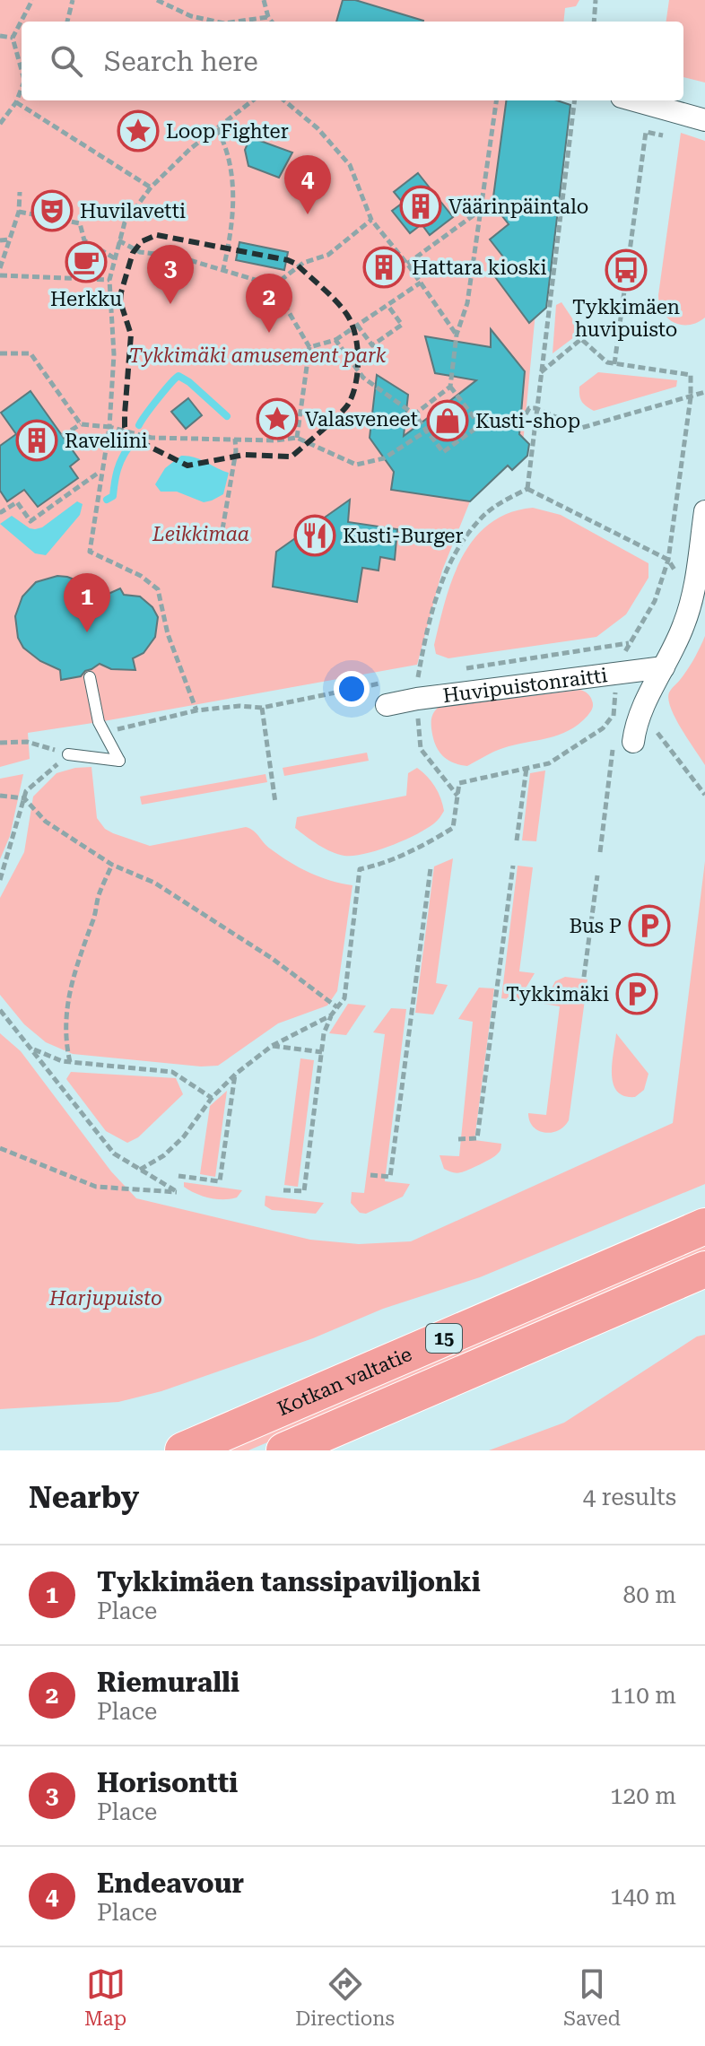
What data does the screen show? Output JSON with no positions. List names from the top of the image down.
{
  "streets": {
    "highway": ["15", "Kotkan valtatie"],
    "street": ["Huvipuistonraitti"]
  },
  "parks": ["Tykkimäki amusement park", "Leikkimaa", "Harjupuisto"],
  "places": {
    "place": ["Loop Fighter", "Valasveneet"],
    "building": ["Väärinpäintalo", "Hattara kioski", "Raveliini"],
    "theatre": ["Huvilavetti"],
    "cafe": ["Herkku"],
    "bus stop": ["Tykkimäen huvipuisto"],
    "shop": ["Kusti-shop"],
    "restaurant": ["Kusti-Burger"],
    "parking": ["Bus P", "Tykkimäki"]
  },
  "page": {
    "search": "Search here",
    "pins": [
      "4",
      "3",
      "2",
      "1"
    ],
    "heading": ["Nearby", "4 results"],
    "list": [
      {
        "mark": "1",
        "name": "Tykkimäen tanssipaviljonki",
        "note": "Place",
        "value": "80 m"
      },
      {
        "mark": "2",
        "name": "Riemuralli",
        "note": "Place",
        "value": "110 m"
      },
      {
        "mark": "3",
        "name": "Horisontti",
        "note": "Place",
        "value": "120 m"
      },
      {
        "mark": "4",
        "name": "Endeavour",
        "note": "Place",
        "value": "140 m"
      }
    ],
    "nav": ["Map", "Directions", "Saved"]
  }
}
